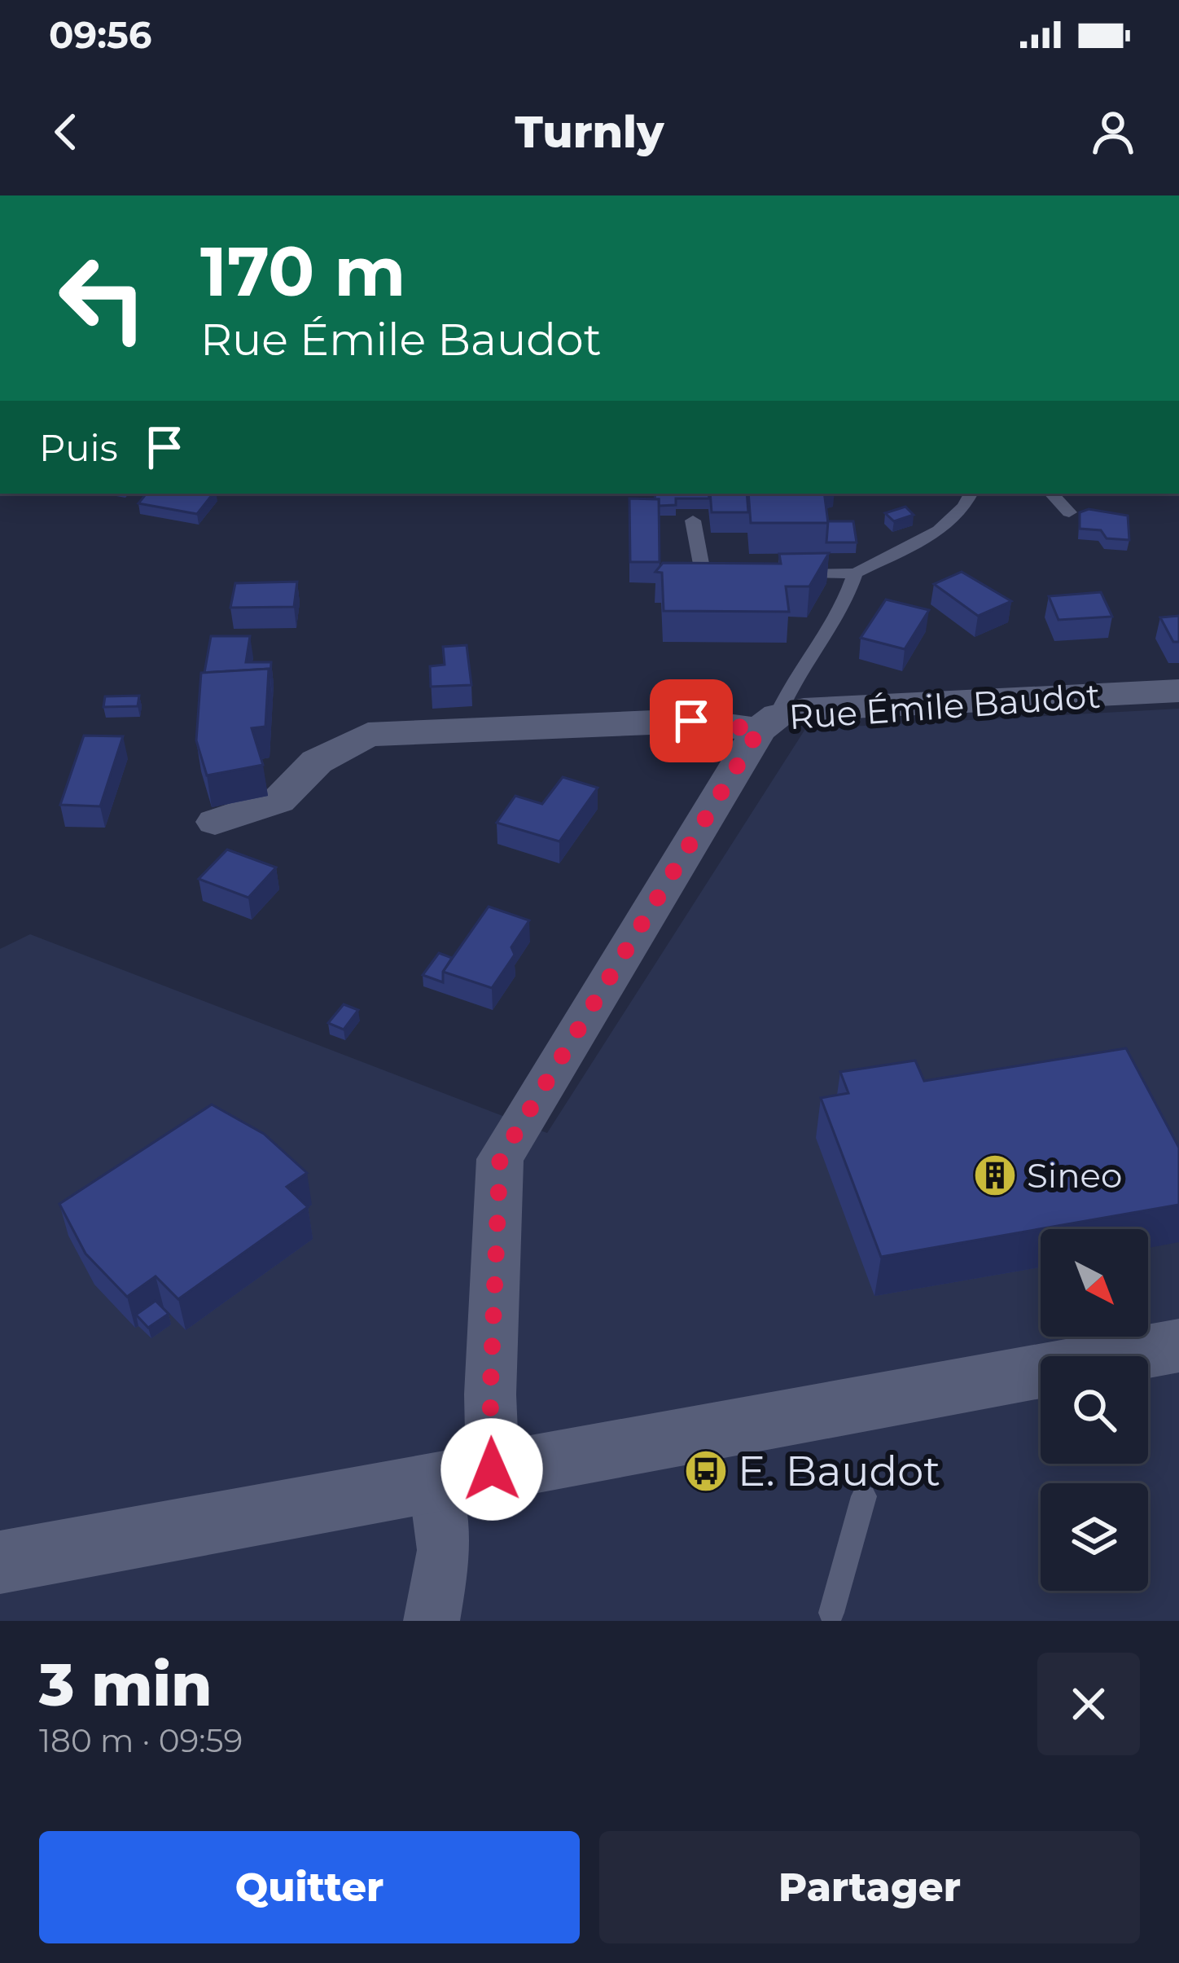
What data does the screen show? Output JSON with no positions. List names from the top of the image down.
{
  "streets": {
    "street": ["Rue Émile Baudot"]
  },
  "places": {
    "building": ["Sineo"],
    "bus stop": ["E. Baudot"]
  },
  "north": "bottom right",
  "page": {
    "status": "09:56",
    "header": "Turnly",
    "turn": ["170 m", "Rue Émile Baudot"],
    "then": "Puis",
    "heading": ["3 min", "180 m · 09:59"],
    "buttons": ["Quitter", "Partager"]
  }
}
